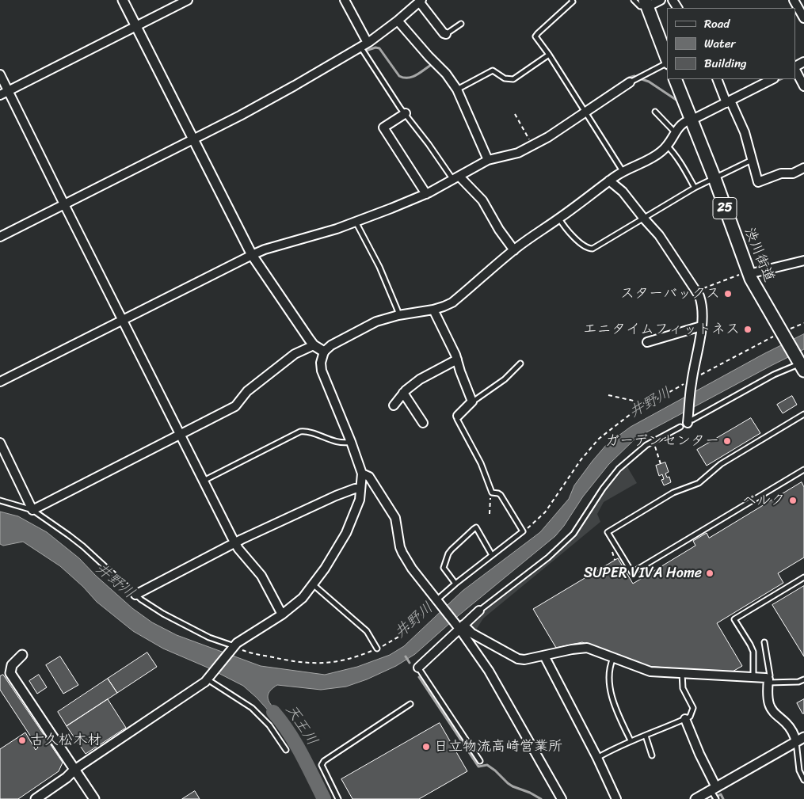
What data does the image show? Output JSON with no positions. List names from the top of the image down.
{
  "streets": {
    "main road": ["25", "渋川街道"]
  },
  "water": ["井野川", "天王川"],
  "places": [
    "スターバックス",
    "エニタイムフィットネス",
    "ガーデンセンター",
    "ベルク",
    "SUPER VIVA Home",
    "古久松木材",
    "日立物流高崎営業所"
  ],
  "legend": ["Road", "Water", "Building"]
}
